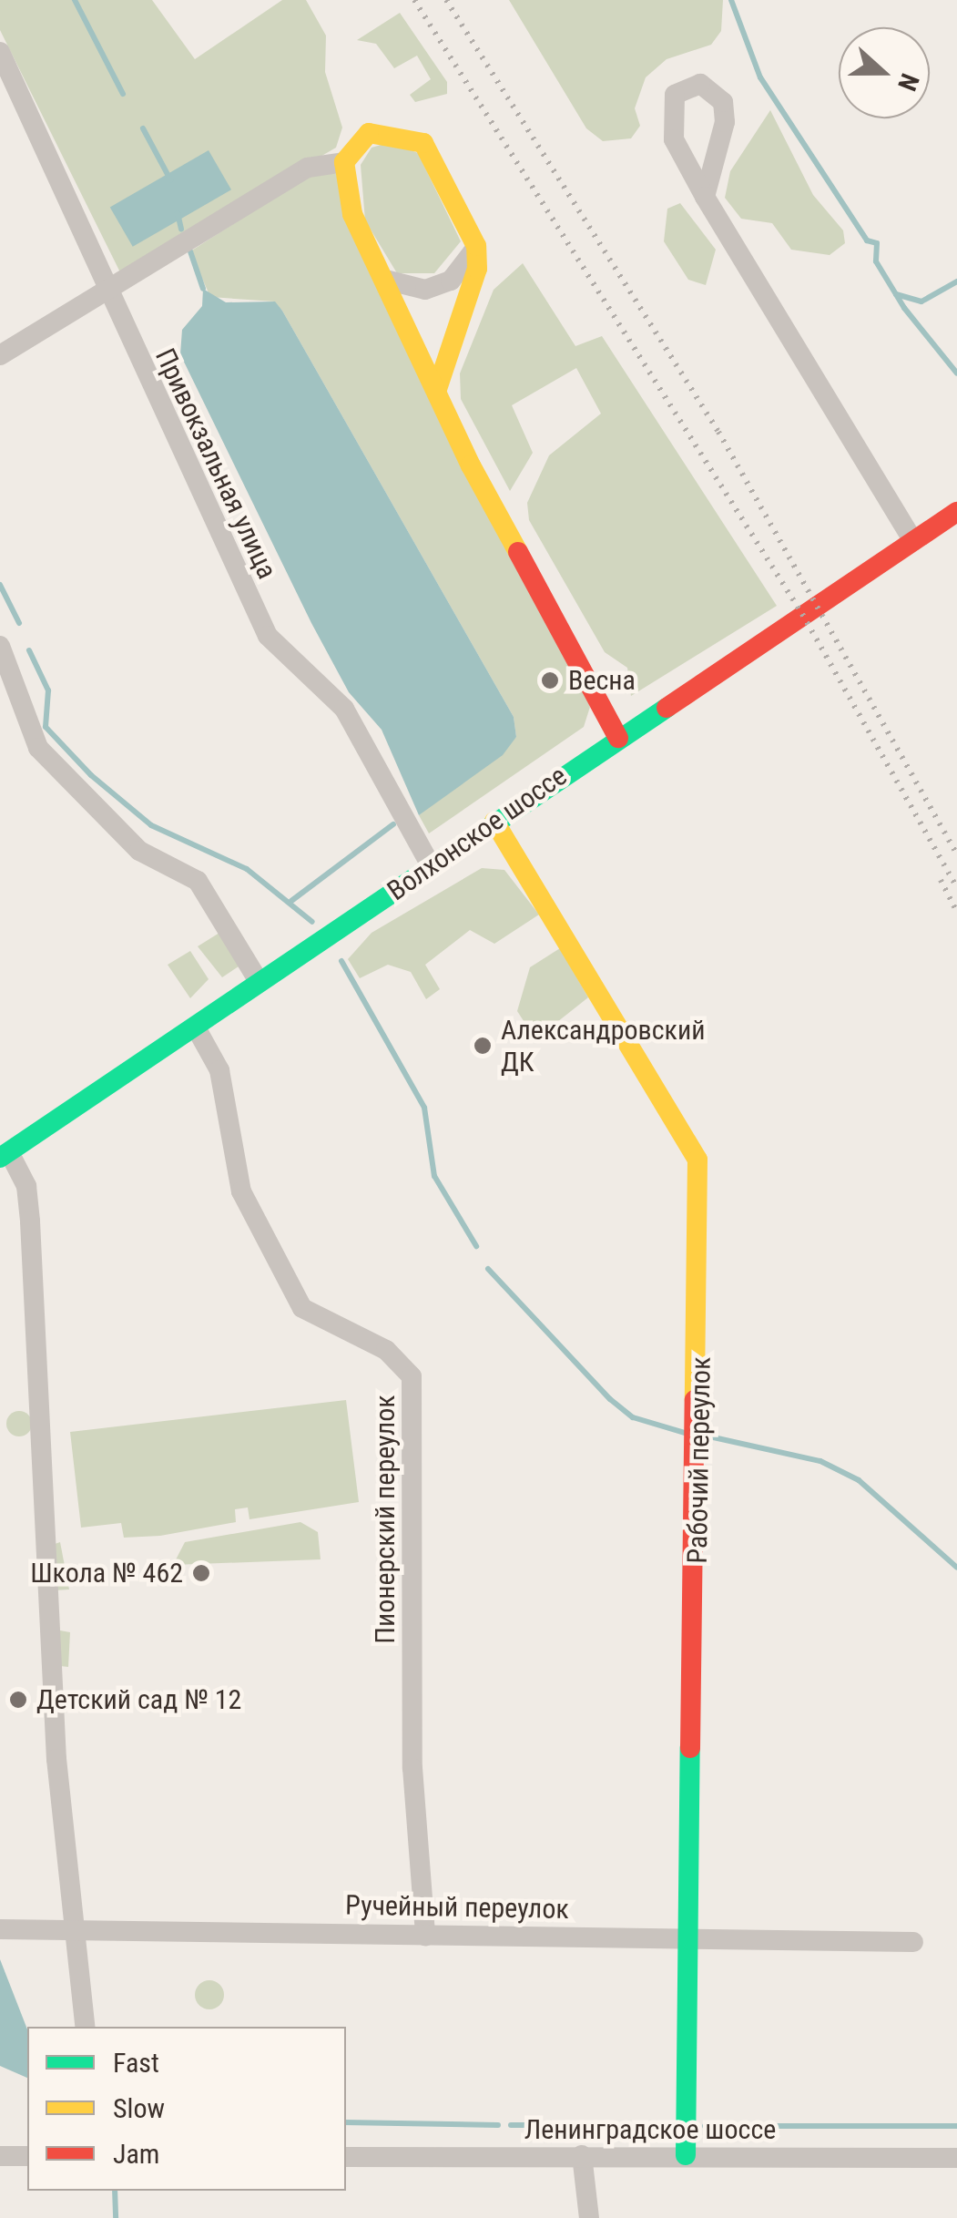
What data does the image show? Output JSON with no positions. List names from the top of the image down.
{
  "streets": {
    "street": [
      "Привокзальная улица",
      "Волхонское шоссе",
      "Рабочий переулок",
      "Пионерский переулок",
      "Ручейный переулок",
      "Ленинградское шоссе"
    ]
  },
  "crossings": [
    ["Привокзальная улица", "Волхонское шоссе"],
    ["Волхонское шоссе", "Рабочий переулок"],
    ["Волхонское шоссе", "Пионерский переулок"],
    ["Рабочий переулок", "Ручейный переулок"],
    ["Рабочий переулок", "Ленинградское шоссе"],
    ["Пионерский переулок", "Ручейный переулок"]
  ],
  "places": [
    "Весна",
    "Александровский ДК",
    "Школа № 462",
    "Детский сад № 12"
  ],
  "legend": ["Fast", "Slow", "Jam"],
  "north": "right"
}
